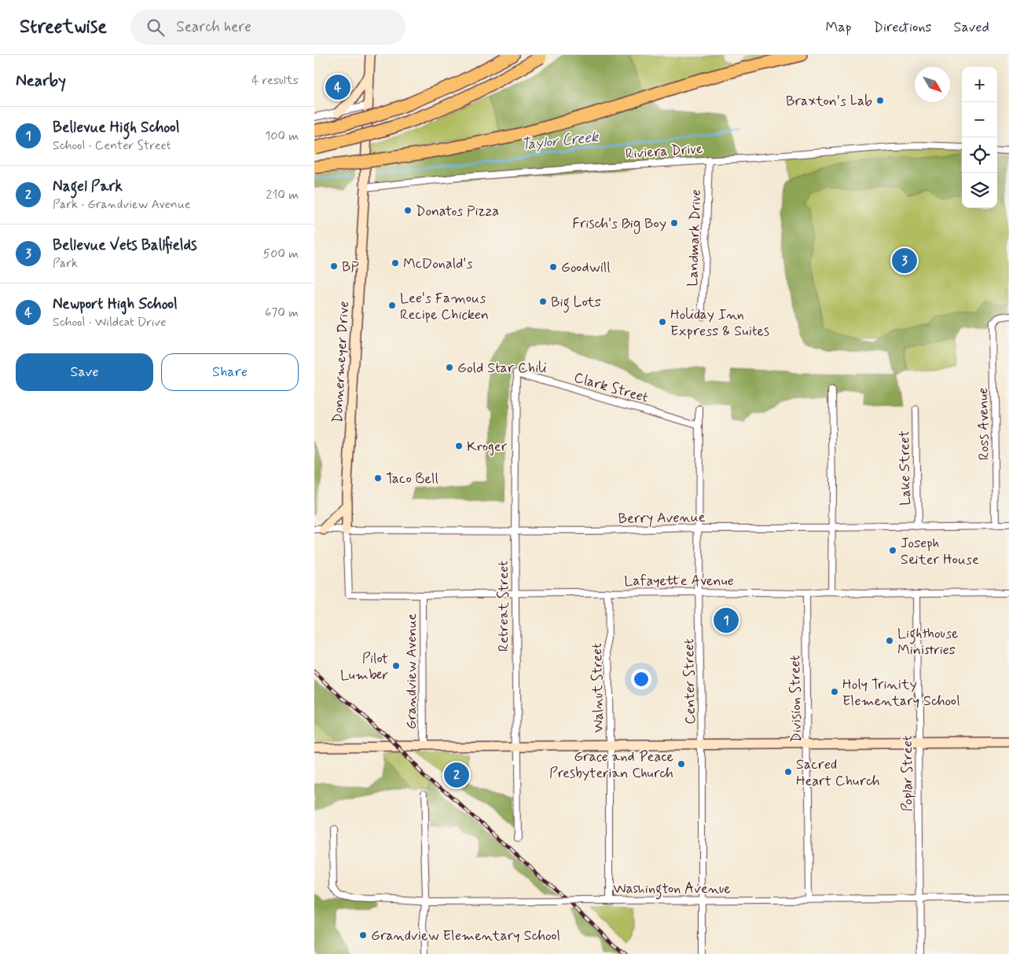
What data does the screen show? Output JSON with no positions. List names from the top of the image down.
{
  "streets": {
    "street": [
      "Riviera Drive",
      "Landmark Drive",
      "Donnermeyer Drive",
      "Clark Street",
      "Ross Avenue",
      "Lake Street",
      "Berry Avenue",
      "Lafayette Avenue",
      "Retreat Street",
      "Grandview Avenue",
      "Center Street",
      "Walnut Street",
      "Division Street",
      "Poplar Street",
      "Washington Avenue"
    ]
  },
  "crossings": [
    ["Riviera Drive", "Landmark Drive"],
    ["Riviera Drive", "Donnermeyer Drive"],
    ["Donnermeyer Drive", "Berry Avenue"],
    ["Donnermeyer Drive", "Lafayette Avenue"],
    ["Clark Street", "Retreat Street"],
    ["Clark Street", "Center Street"],
    ["Ross Avenue", "Berry Avenue"],
    ["Lake Street", "Berry Avenue"],
    ["Berry Avenue", "Retreat Street"],
    ["Berry Avenue", "Center Street"],
    ["Lafayette Avenue", "Retreat Street"],
    ["Lafayette Avenue", "Grandview Avenue"],
    ["Lafayette Avenue", "Center Street"],
    ["Lafayette Avenue", "Walnut Street"],
    ["Lafayette Avenue", "Division Street"],
    ["Lafayette Avenue", "Poplar Street"],
    ["Center Street", "Washington Avenue"],
    ["Walnut Street", "Washington Avenue"],
    ["Division Street", "Washington Avenue"],
    ["Poplar Street", "Washington Avenue"]
  ],
  "water": ["Taylor Creek"],
  "places": [
    "Braxton's Lab",
    "Donatos Pizza",
    "Frisch's Big Boy",
    "McDonald's",
    "BP",
    "Goodwill",
    "Big Lots",
    "Lee's Famous Recipe Chicken",
    "Holiday Inn Express & Suites",
    "Gold Star Chili",
    "Kroger",
    "Taco Bell",
    "Joseph Seiter House",
    "Lighthouse Ministries",
    "Pilot Lumber",
    "Holy Trinity Elementary School",
    "Grace and Peace Presbyterian Church",
    "Sacred Heart Church",
    "Grandview Elementary School"
  ],
  "north": "bottom right",
  "page": {
    "header": "Streetwise",
    "search": "Search here",
    "nav": ["Map", "Directions", "Saved"],
    "heading": ["Nearby", "4 results"],
    "map_buttons": ["+", "−"],
    "pins": [
      "4",
      "3",
      "1",
      "2"
    ],
    "list": [
      {
        "mark": "1",
        "name": "Bellevue High School",
        "note": "School · Center Street",
        "value": "100 m"
      },
      {
        "mark": "2",
        "name": "Nagel Park",
        "note": "Park · Grandview Avenue",
        "value": "210 m"
      },
      {
        "mark": "3",
        "name": "Bellevue Vets Ballfields",
        "note": "Park",
        "value": "500 m"
      },
      {
        "mark": "4",
        "name": "Newport High School",
        "note": "School · Wildcat Drive",
        "value": "670 m"
      }
    ],
    "buttons": ["Save", "Share"]
  }
}
